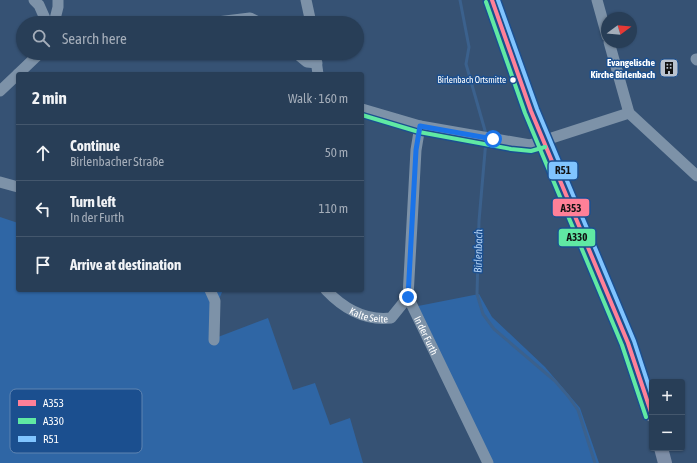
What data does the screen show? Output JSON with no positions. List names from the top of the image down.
{
  "streets": {
    "street": ["Kalte Seite", "In der Furth"]
  },
  "crossings": [
    ["Kalte Seite", "In der Furth"]
  ],
  "water": ["Birlenbach"],
  "places": {
    "building": ["Evangelische Kirche Birlenbach"],
    "other": ["Birlenbach Ortsmitte"]
  },
  "lines": ["transit line A353", "transit line R51", "transit line A330"],
  "legend": ["A353", "A330", "R51"],
  "north": "right",
  "page": {
    "search": "Search here",
    "heading": ["2 min", "Walk · 160 m"],
    "list": [
      ["Continue", "Birlenbacher Straße", "50 m"],
      ["Turn left", "In der Furth", "110 m"],
      "Arrive at destination"
    ],
    "map_buttons": ["+", "−"]
  }
}
